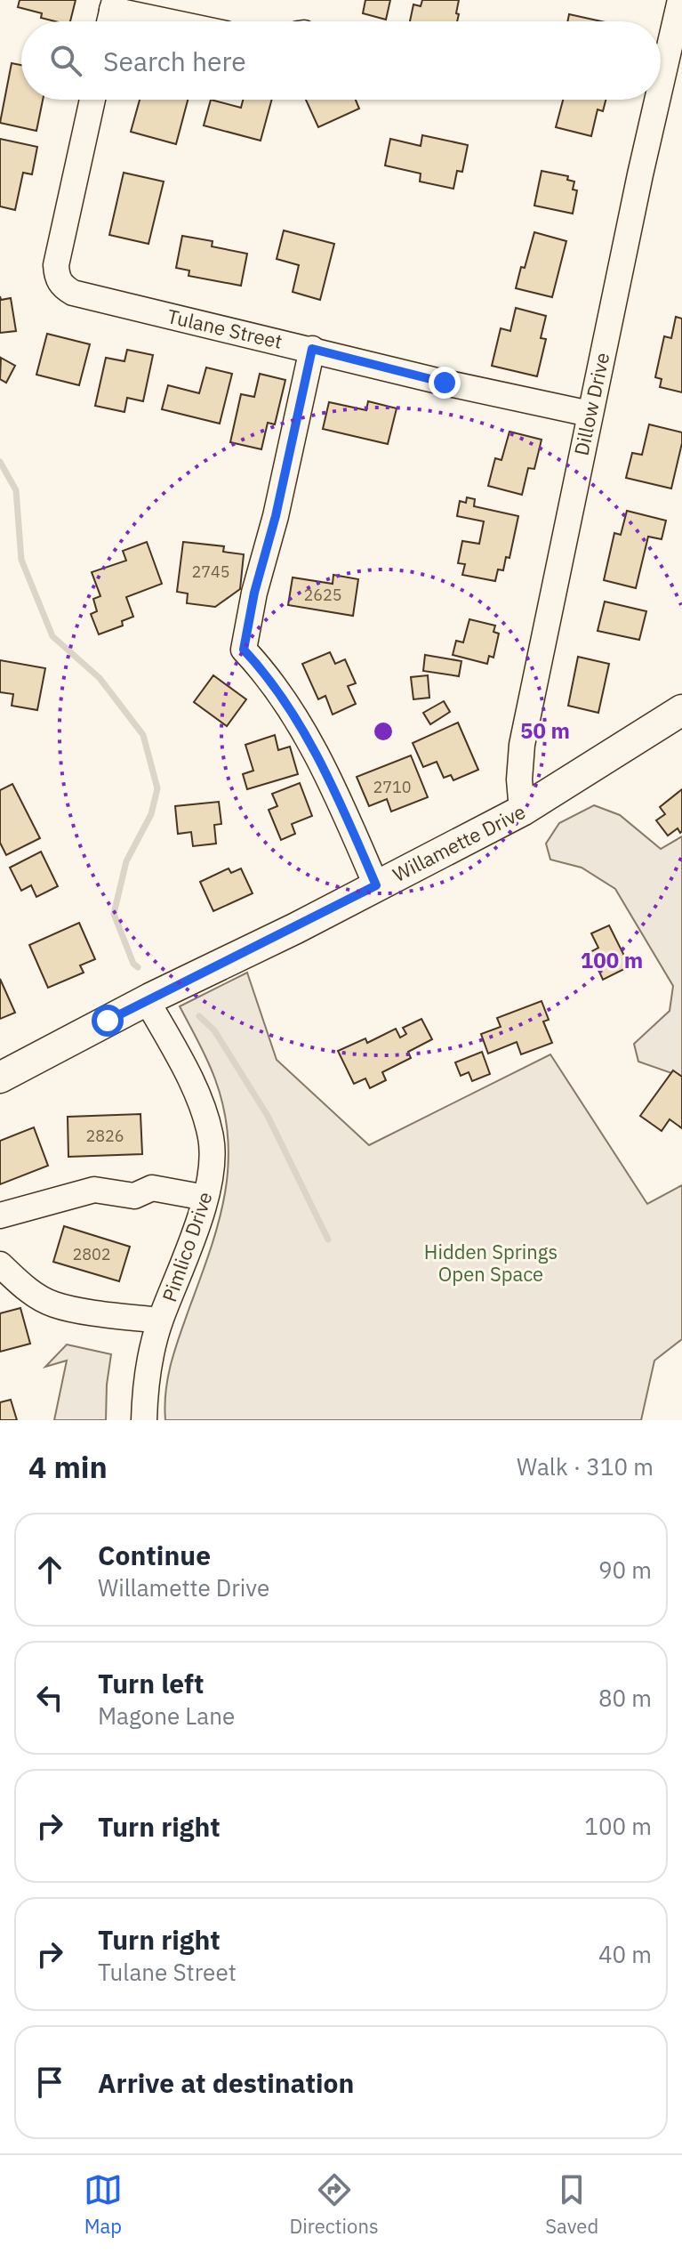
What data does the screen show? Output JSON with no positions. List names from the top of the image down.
{
  "streets": {
    "main road": ["Willamette Drive"],
    "street": ["Tulane Street", "Dillow Drive", "Pimlico Drive"]
  },
  "crossings": [
    ["Tulane Street", "Dillow Drive"],
    ["Dillow Drive", "Willamette Drive"],
    ["Willamette Drive", "Pimlico Drive"]
  ],
  "parks": ["Hidden Springs Open Space"],
  "house_numbers": [
    "2745",
    "2625",
    "2710",
    "2826",
    "2802"
  ],
  "page": {
    "search": "Search here",
    "heading": ["4 min", "Walk · 310 m"],
    "list": [
      ["Continue", "Willamette Drive", "90 m"],
      ["Turn left", "Magone Lane", "80 m"],
      ["Turn right", "100 m"],
      ["Turn right", "Tulane Street", "40 m"],
      "Arrive at destination"
    ],
    "nav": ["Map", "Directions", "Saved"]
  },
  "rings": ["50 m", "100 m"]
}
